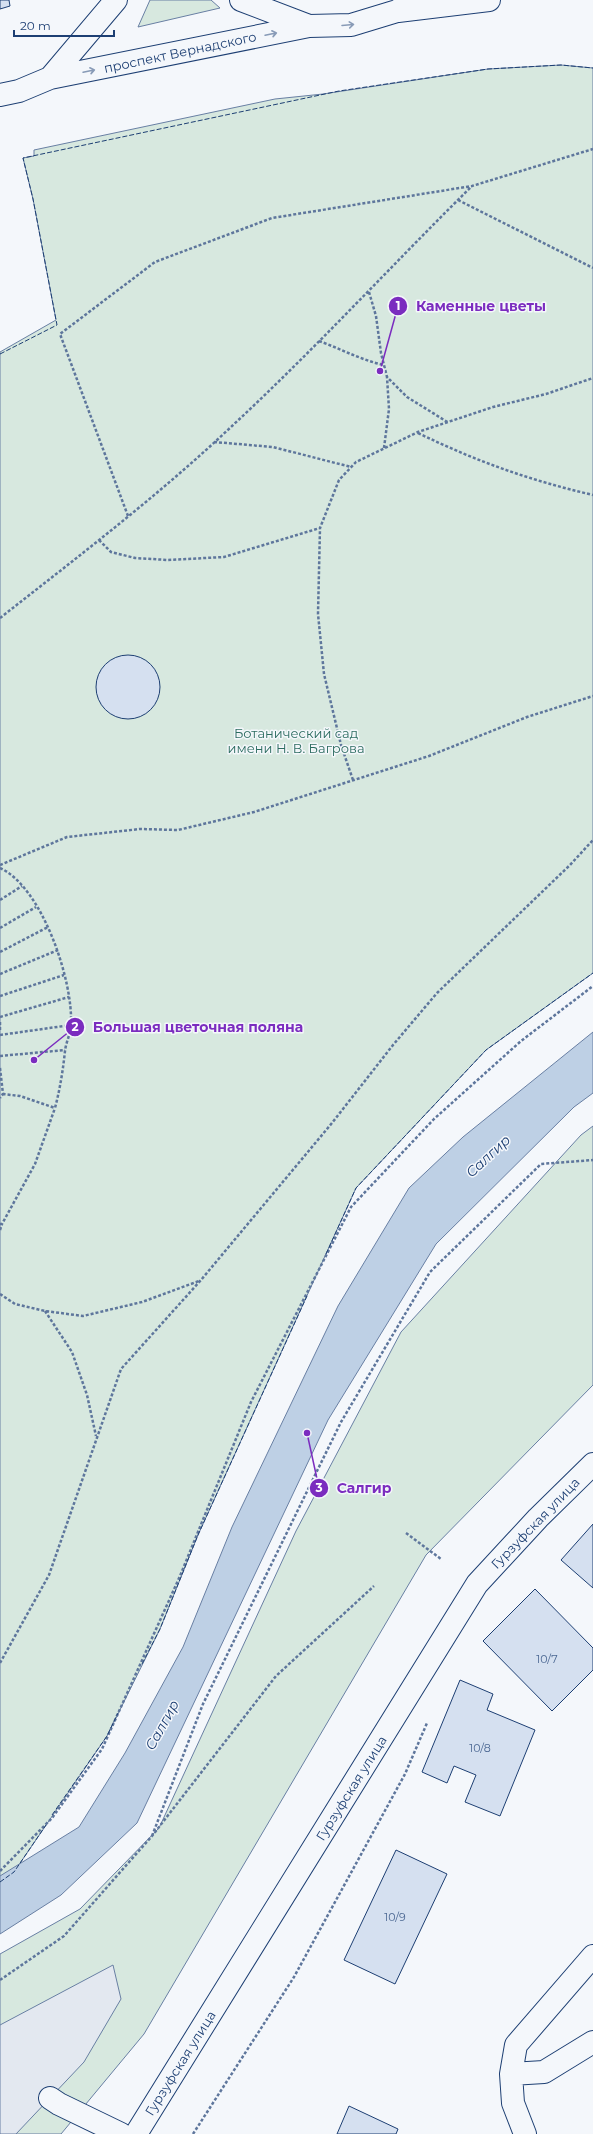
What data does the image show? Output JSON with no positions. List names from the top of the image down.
{
  "streets": {
    "main road": ["проспект Вернадского", "Гурзуфская улица"]
  },
  "one_way": ["проспект Вернадского"],
  "water": ["Салгир"],
  "parks": ["Ботанический сад имени Н. В. Багрова"],
  "places": ["Каменные цветы", "Большая цветочная поляна", "Салгир"],
  "house_numbers": ["10/7", "10/8", "10/9"],
  "scale_bar": "20 m"
}
